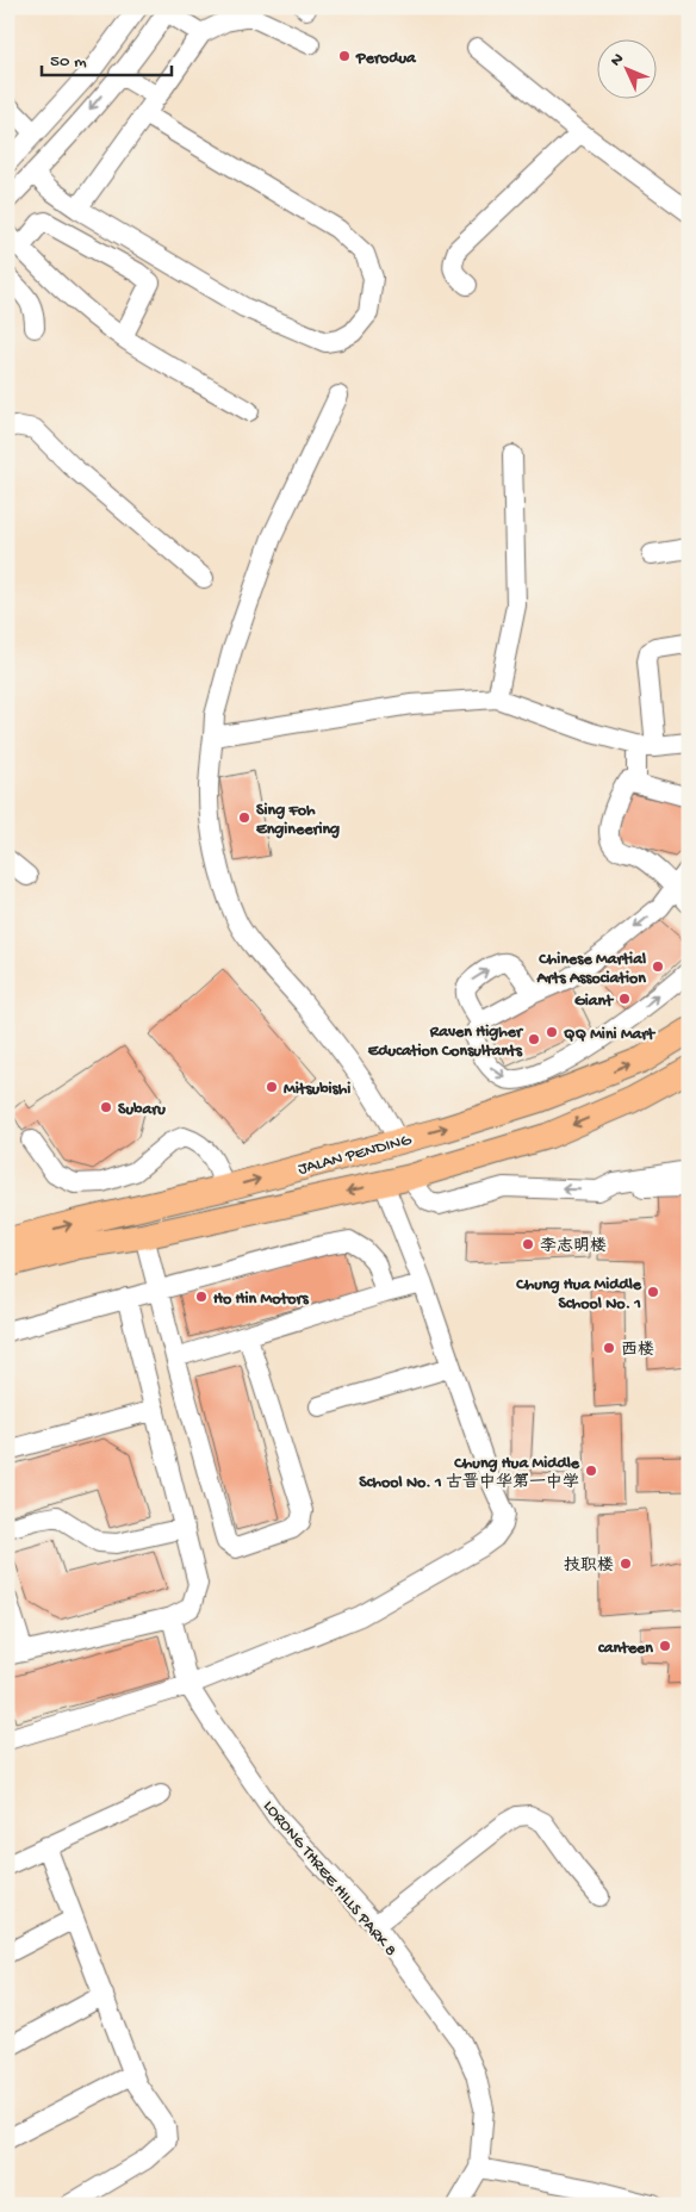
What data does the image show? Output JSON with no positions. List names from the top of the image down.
{
  "streets": {
    "main road": ["JALAN PENDING"],
    "street": ["LORONG THREE HILLS PARK 8"]
  },
  "places": [
    "Perodua",
    "Sing Foh Engineering",
    "Chinese Martial Arts Association",
    "Giant",
    "QQ Mini Mart",
    "Raven Higher Education Consultants",
    "Mitsubishi",
    "Subaru",
    "李志明楼",
    "Chung Hua Middle School No. 1",
    "Ho Hin Motors",
    "西楼",
    "Chung Hua Middle School No. 1 古晋中华第一中学",
    "技职楼",
    "canteen"
  ],
  "scale_bar": "50 m",
  "north": "top left"
}
